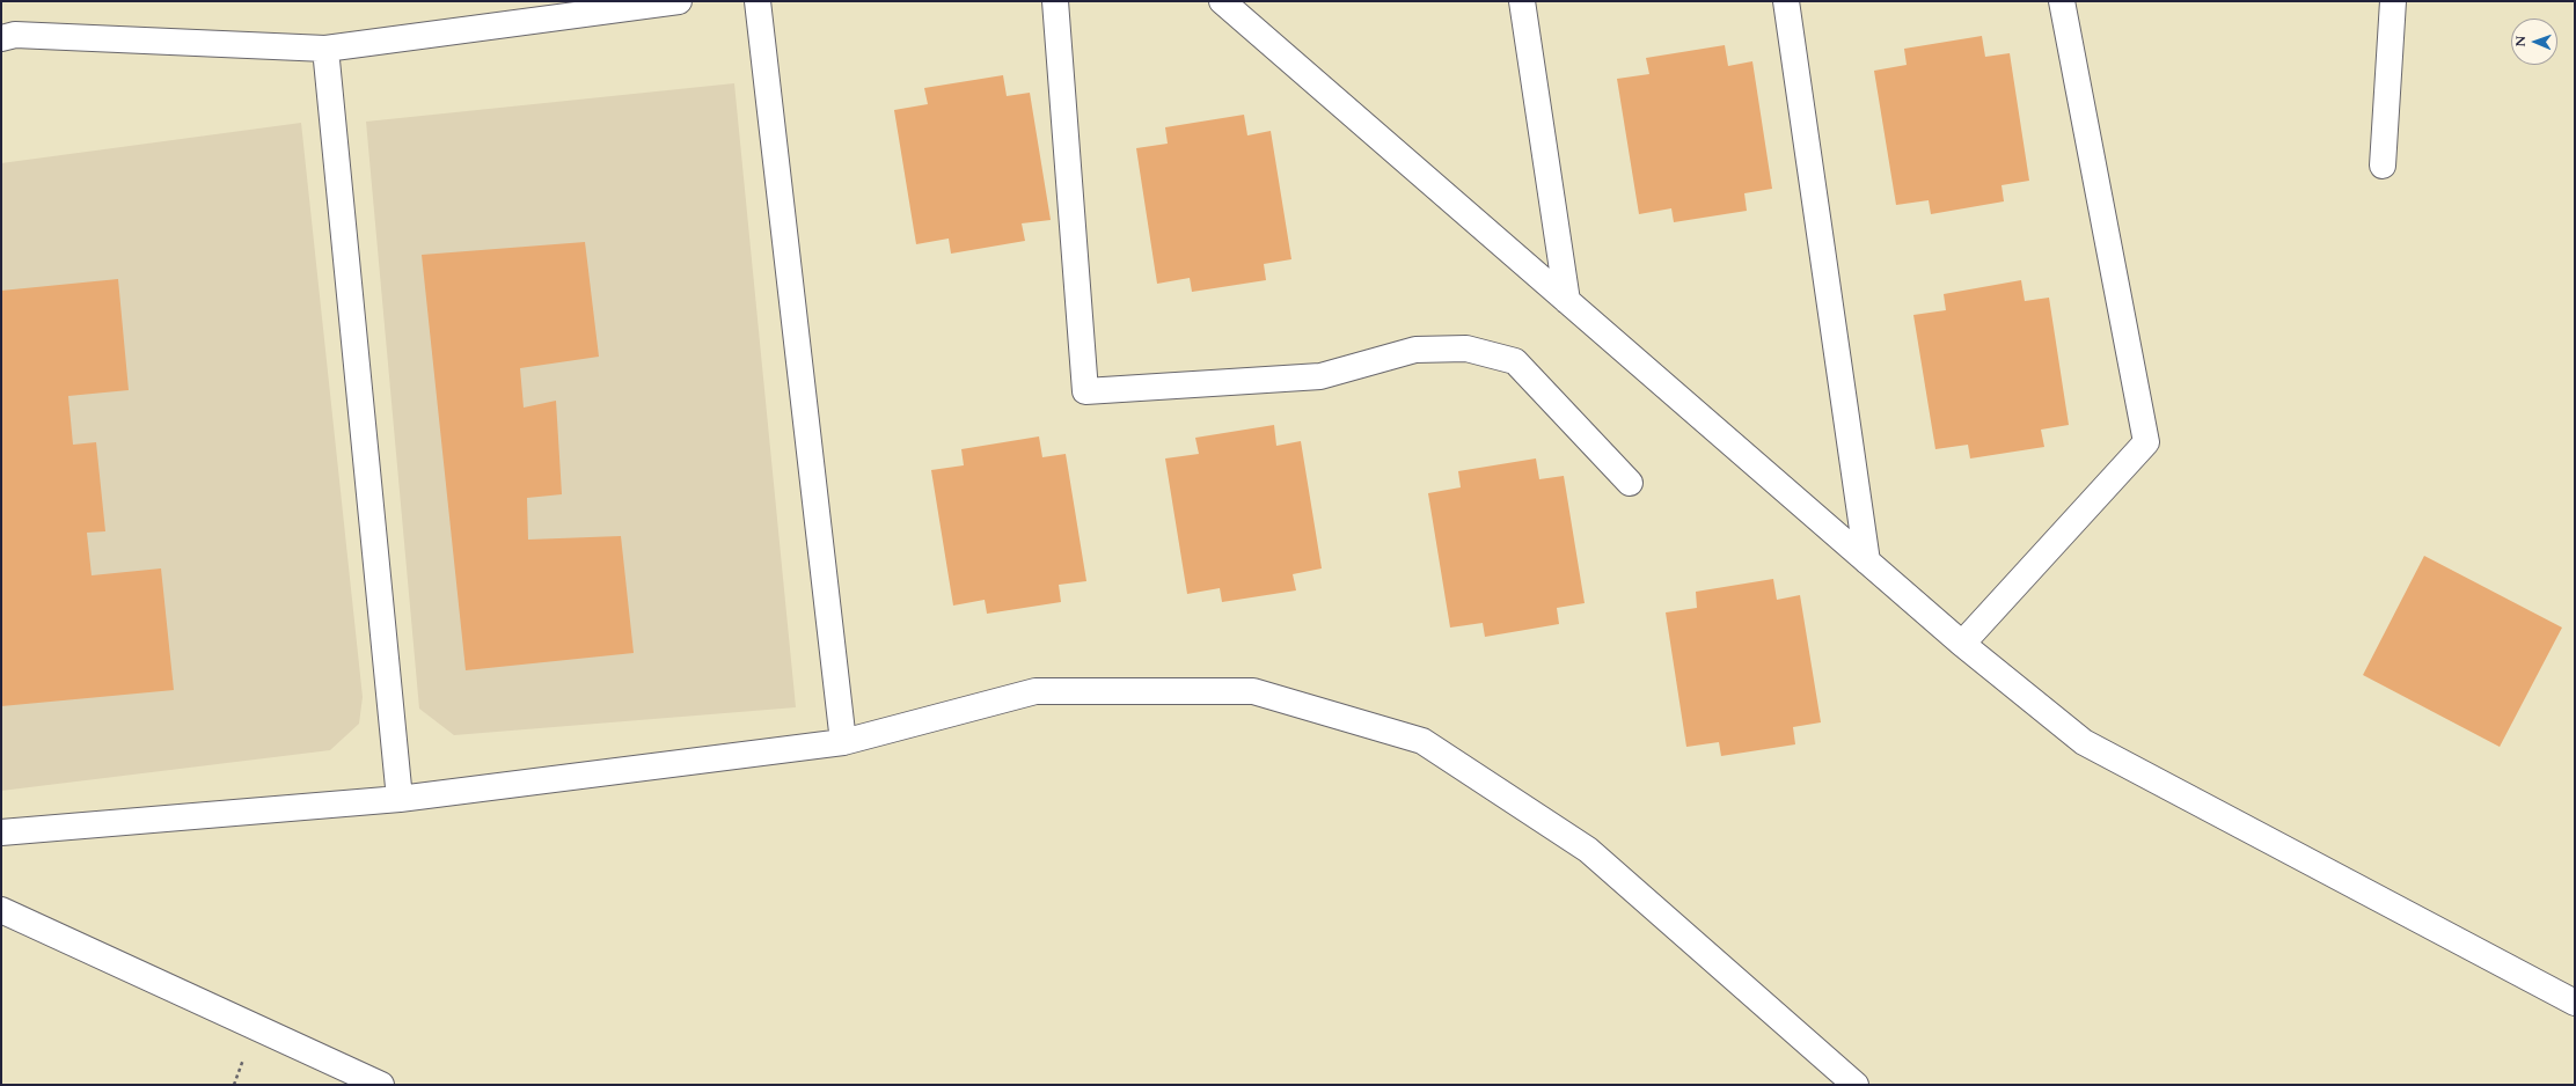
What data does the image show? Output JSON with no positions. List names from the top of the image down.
{
  "north": "left"
}
